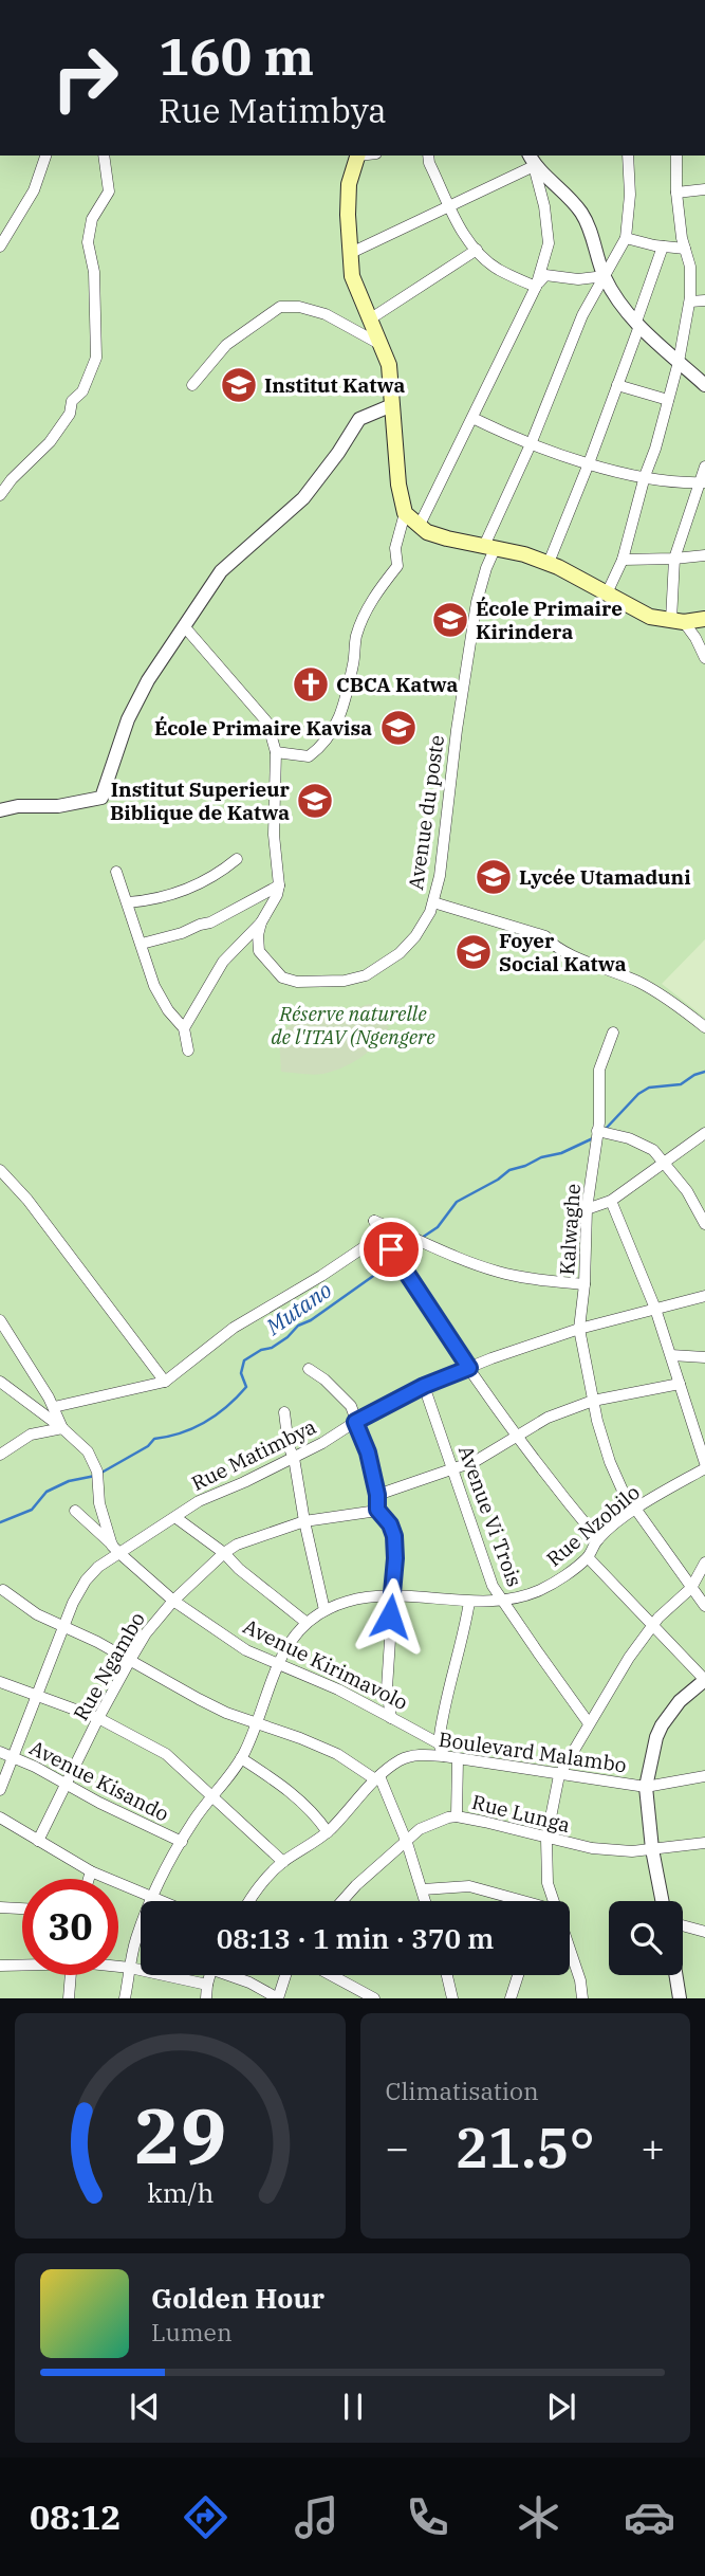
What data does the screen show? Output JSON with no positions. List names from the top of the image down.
{
  "streets": {
    "street": [
      "Avenue du poste",
      "Kalwaghe",
      "Rue Matimbya",
      "Avenue Vi Trois",
      "Rue Nzobilo",
      "Avenue Kirimavolo",
      "Rue Ngambo",
      "Boulevard Malambo",
      "Avenue Kisando",
      "Rue Lunga"
    ]
  },
  "crossings": [
    ["Kalwaghe", "Rue Matimbya"],
    ["Kalwaghe", "Rue Nzobilo"],
    ["Rue Matimbya", "Avenue Vi Trois"],
    ["Rue Matimbya", "Avenue Kirimavolo"],
    ["Rue Matimbya", "Avenue Kisando"],
    ["Avenue Vi Trois", "Rue Nzobilo"],
    ["Rue Nzobilo", "Avenue Kirimavolo"],
    ["Rue Nzobilo", "Avenue Kisando"],
    ["Avenue Kirimavolo", "Rue Ngambo"],
    ["Rue Ngambo", "Avenue Kisando"]
  ],
  "water": ["Mutano"],
  "parks": ["Réserve naturelle de l'ITAV (Ngengere"],
  "places": {
    "school or university": [
      "Institut Katwa",
      "École Primaire Kirindera",
      "École Primaire Kavisa",
      "Institut Superieur Biblique de Katwa",
      "Lycée Utamaduni",
      "Foyer Social Katwa"
    ],
    "church": ["CBCA Katwa"]
  },
  "page": {
    "turn": ["160 m", "Rue Matimbya"],
    "limit": "30",
    "trip": "08:13 · 1 min · 370 m",
    "tile": "Climatisation",
    "heat": ["−", "21.5°", "+"],
    "song": ["Golden Hour", "Lumen"],
    "tabs": "08:12",
    "gauge": ["29", "km/h"]
  }
}
